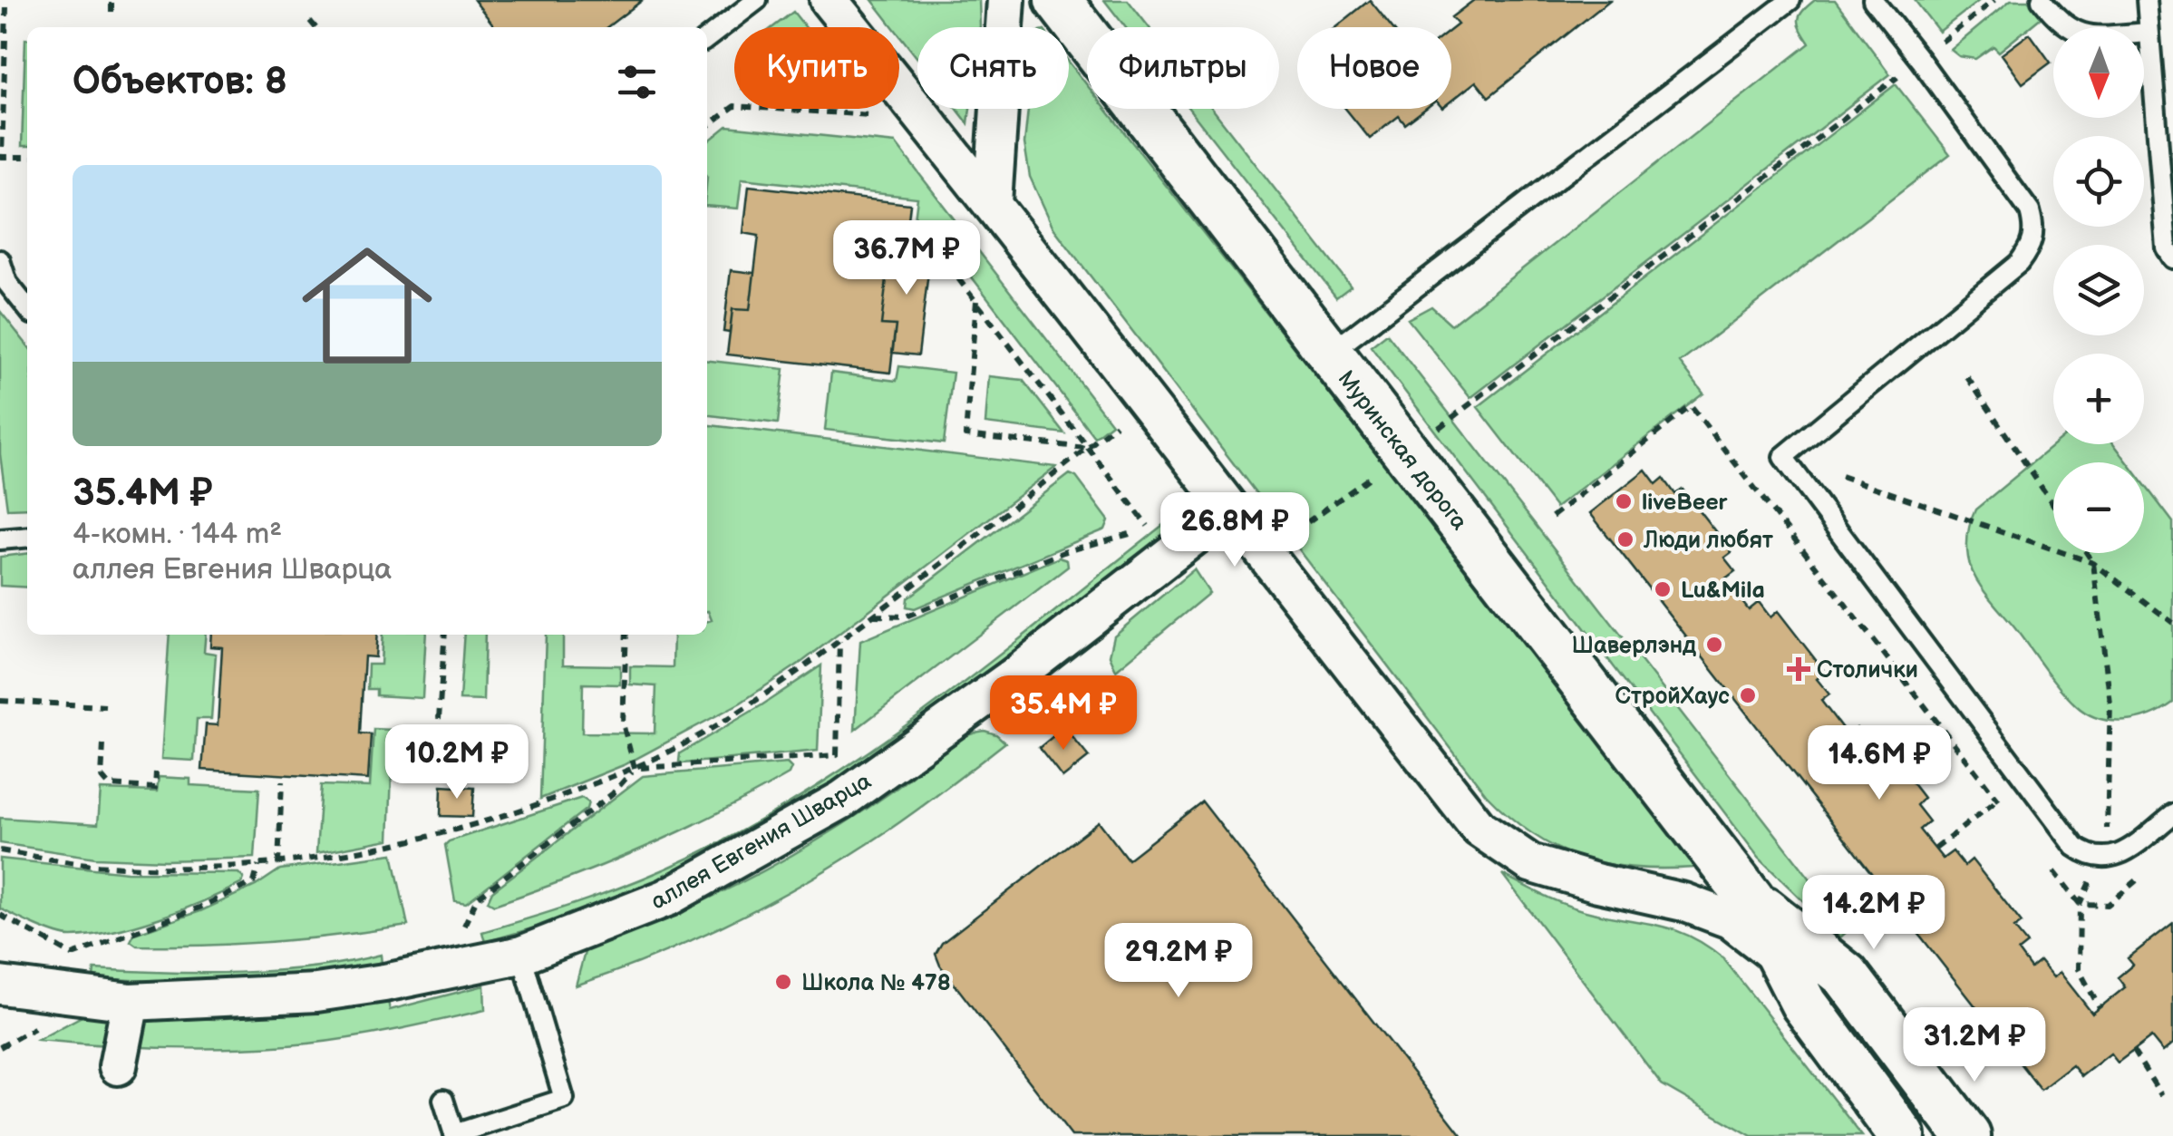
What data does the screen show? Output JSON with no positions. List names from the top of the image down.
{
  "streets": {
    "street": ["Муринская дорога", "аллея Евгения Шварца"]
  },
  "places": {
    "other": [
      "liveBeer",
      "Люди любят",
      "Lu&Mila",
      "Шаверлэнд",
      "СтройХаус",
      "Школа № 478"
    ],
    "health": ["Столички"]
  },
  "north": "bottom",
  "page": {
    "map_buttons": ["+", "−"],
    "chip": [
      "Купить",
      "Снять",
      "Фильтры",
      "Новое"
    ],
    "heading": "Объектов: 8",
    "list": [
      {
        "name": "35.4M ₽",
        "note": "4-комн. · 144 m² · аллея Евгения Шварца"
      }
    ],
    "price": [
      "36.7M ₽",
      "26.8M ₽",
      "35.4M ₽",
      "10.2M ₽",
      "14.6M ₽",
      "14.2M ₽",
      "29.2M ₽",
      "31.2M ₽"
    ]
  }
}
